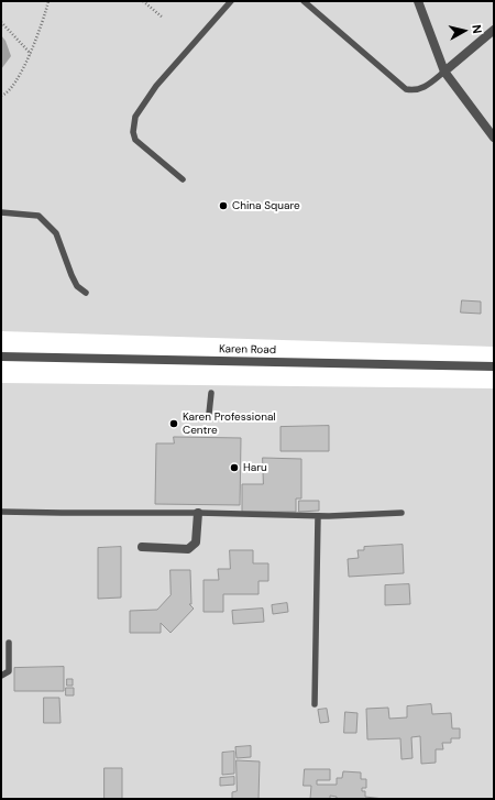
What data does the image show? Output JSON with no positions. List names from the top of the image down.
{
  "streets": {
    "street": ["Karen Road"]
  },
  "places": ["China Square", "Karen Professional Centre", "Haru"],
  "north": "right"
}
